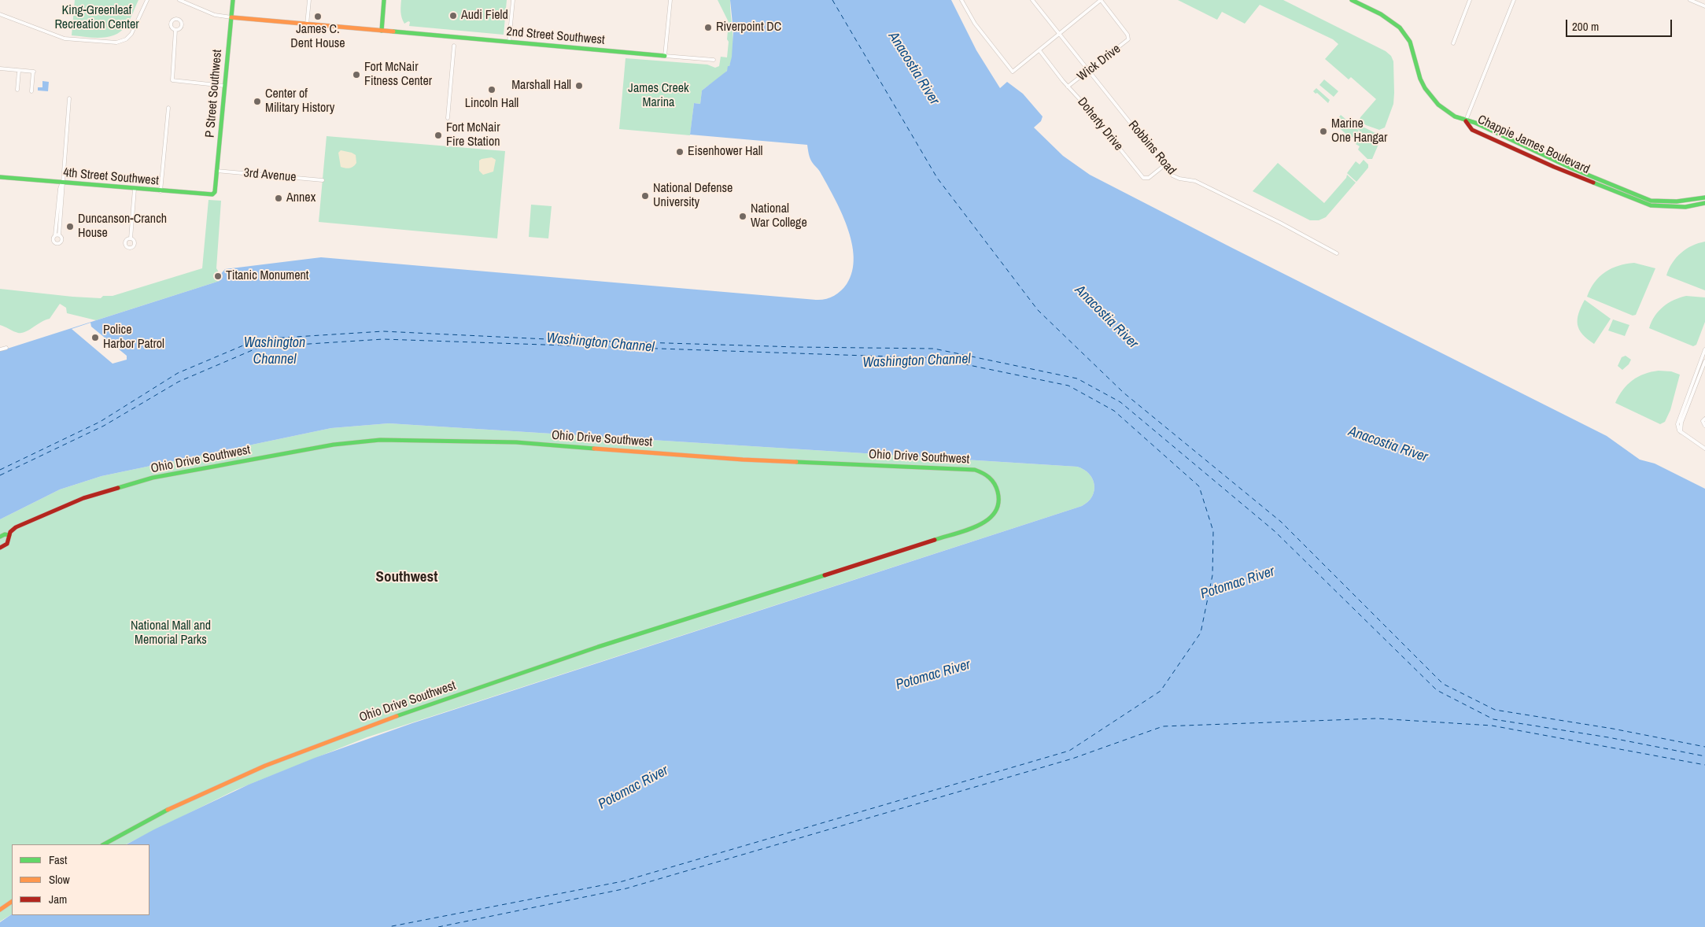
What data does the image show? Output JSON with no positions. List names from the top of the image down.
{
  "streets": {
    "street": [
      "2nd Street Southwest",
      "Wick Drive",
      "P Street Southwest",
      "Doherty Drive",
      "Chappie James Boulevard",
      "Robbins Road",
      "3rd Avenue",
      "4th Street Southwest",
      "Ohio Drive Southwest"
    ]
  },
  "crossings": [
    ["2nd Street Southwest", "P Street Southwest"],
    ["Wick Drive", "Doherty Drive"],
    ["Wick Drive", "Robbins Road"],
    ["P Street Southwest", "3rd Avenue"],
    ["P Street Southwest", "4th Street Southwest"],
    ["Doherty Drive", "Robbins Road"]
  ],
  "districts": ["Southwest"],
  "water": ["Anacostia River", "Washington Channel", "Potomac River"],
  "parks": ["King-Greenleaf Recreation Center", "James Creek Marina", "National Mall and Memorial Parks"],
  "places": [
    "Audi Field",
    "James C. Dent House",
    "Riverpoint DC",
    "Fort McNair Fitness Center",
    "Marshall Hall",
    "Lincoln Hall",
    "Center of Military History",
    "Marine One Hangar",
    "Fort McNair Fire Station",
    "Eisenhower Hall",
    "National Defense University",
    "Annex",
    "National War College",
    "Duncanson-Cranch House",
    "Titanic Monument",
    "Police Harbor Patrol"
  ],
  "legend": ["Fast", "Slow", "Jam"],
  "scale_bar": "200 m"
}
